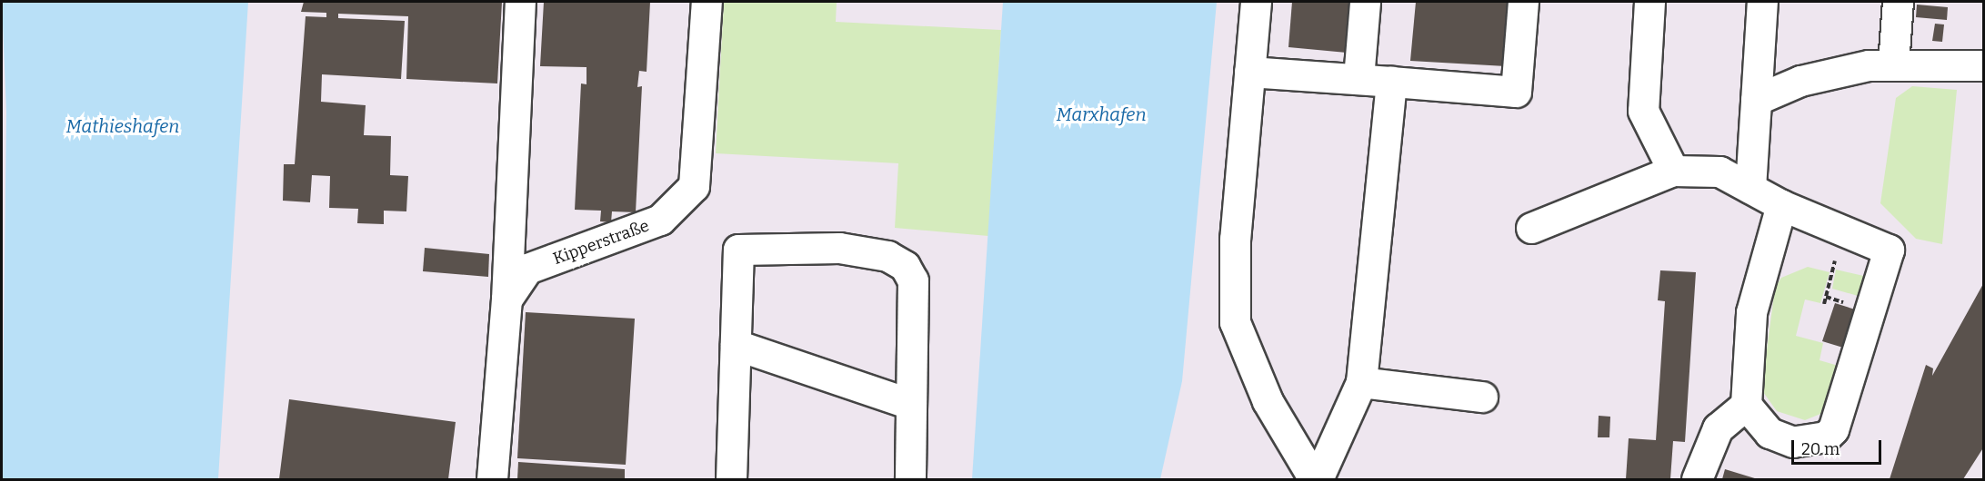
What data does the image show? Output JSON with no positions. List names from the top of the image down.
{
  "streets": {
    "street": ["Kipperstraße"]
  },
  "water": ["Marxhafen", "Mathieshafen"],
  "scale_bar": "20 m"
}
